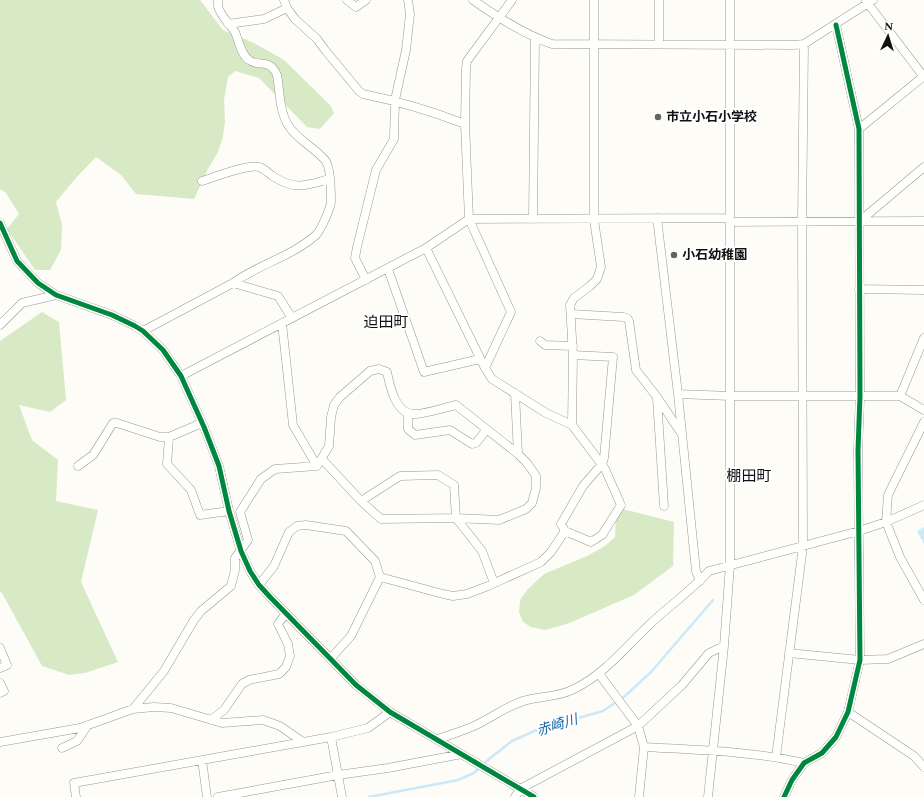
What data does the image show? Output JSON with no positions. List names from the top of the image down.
{
  "districts": ["迫田町", "棚田町"],
  "water": ["赤崎川"],
  "places": ["市立小石小学校", "小石幼稚園"],
  "north": "top"
}
